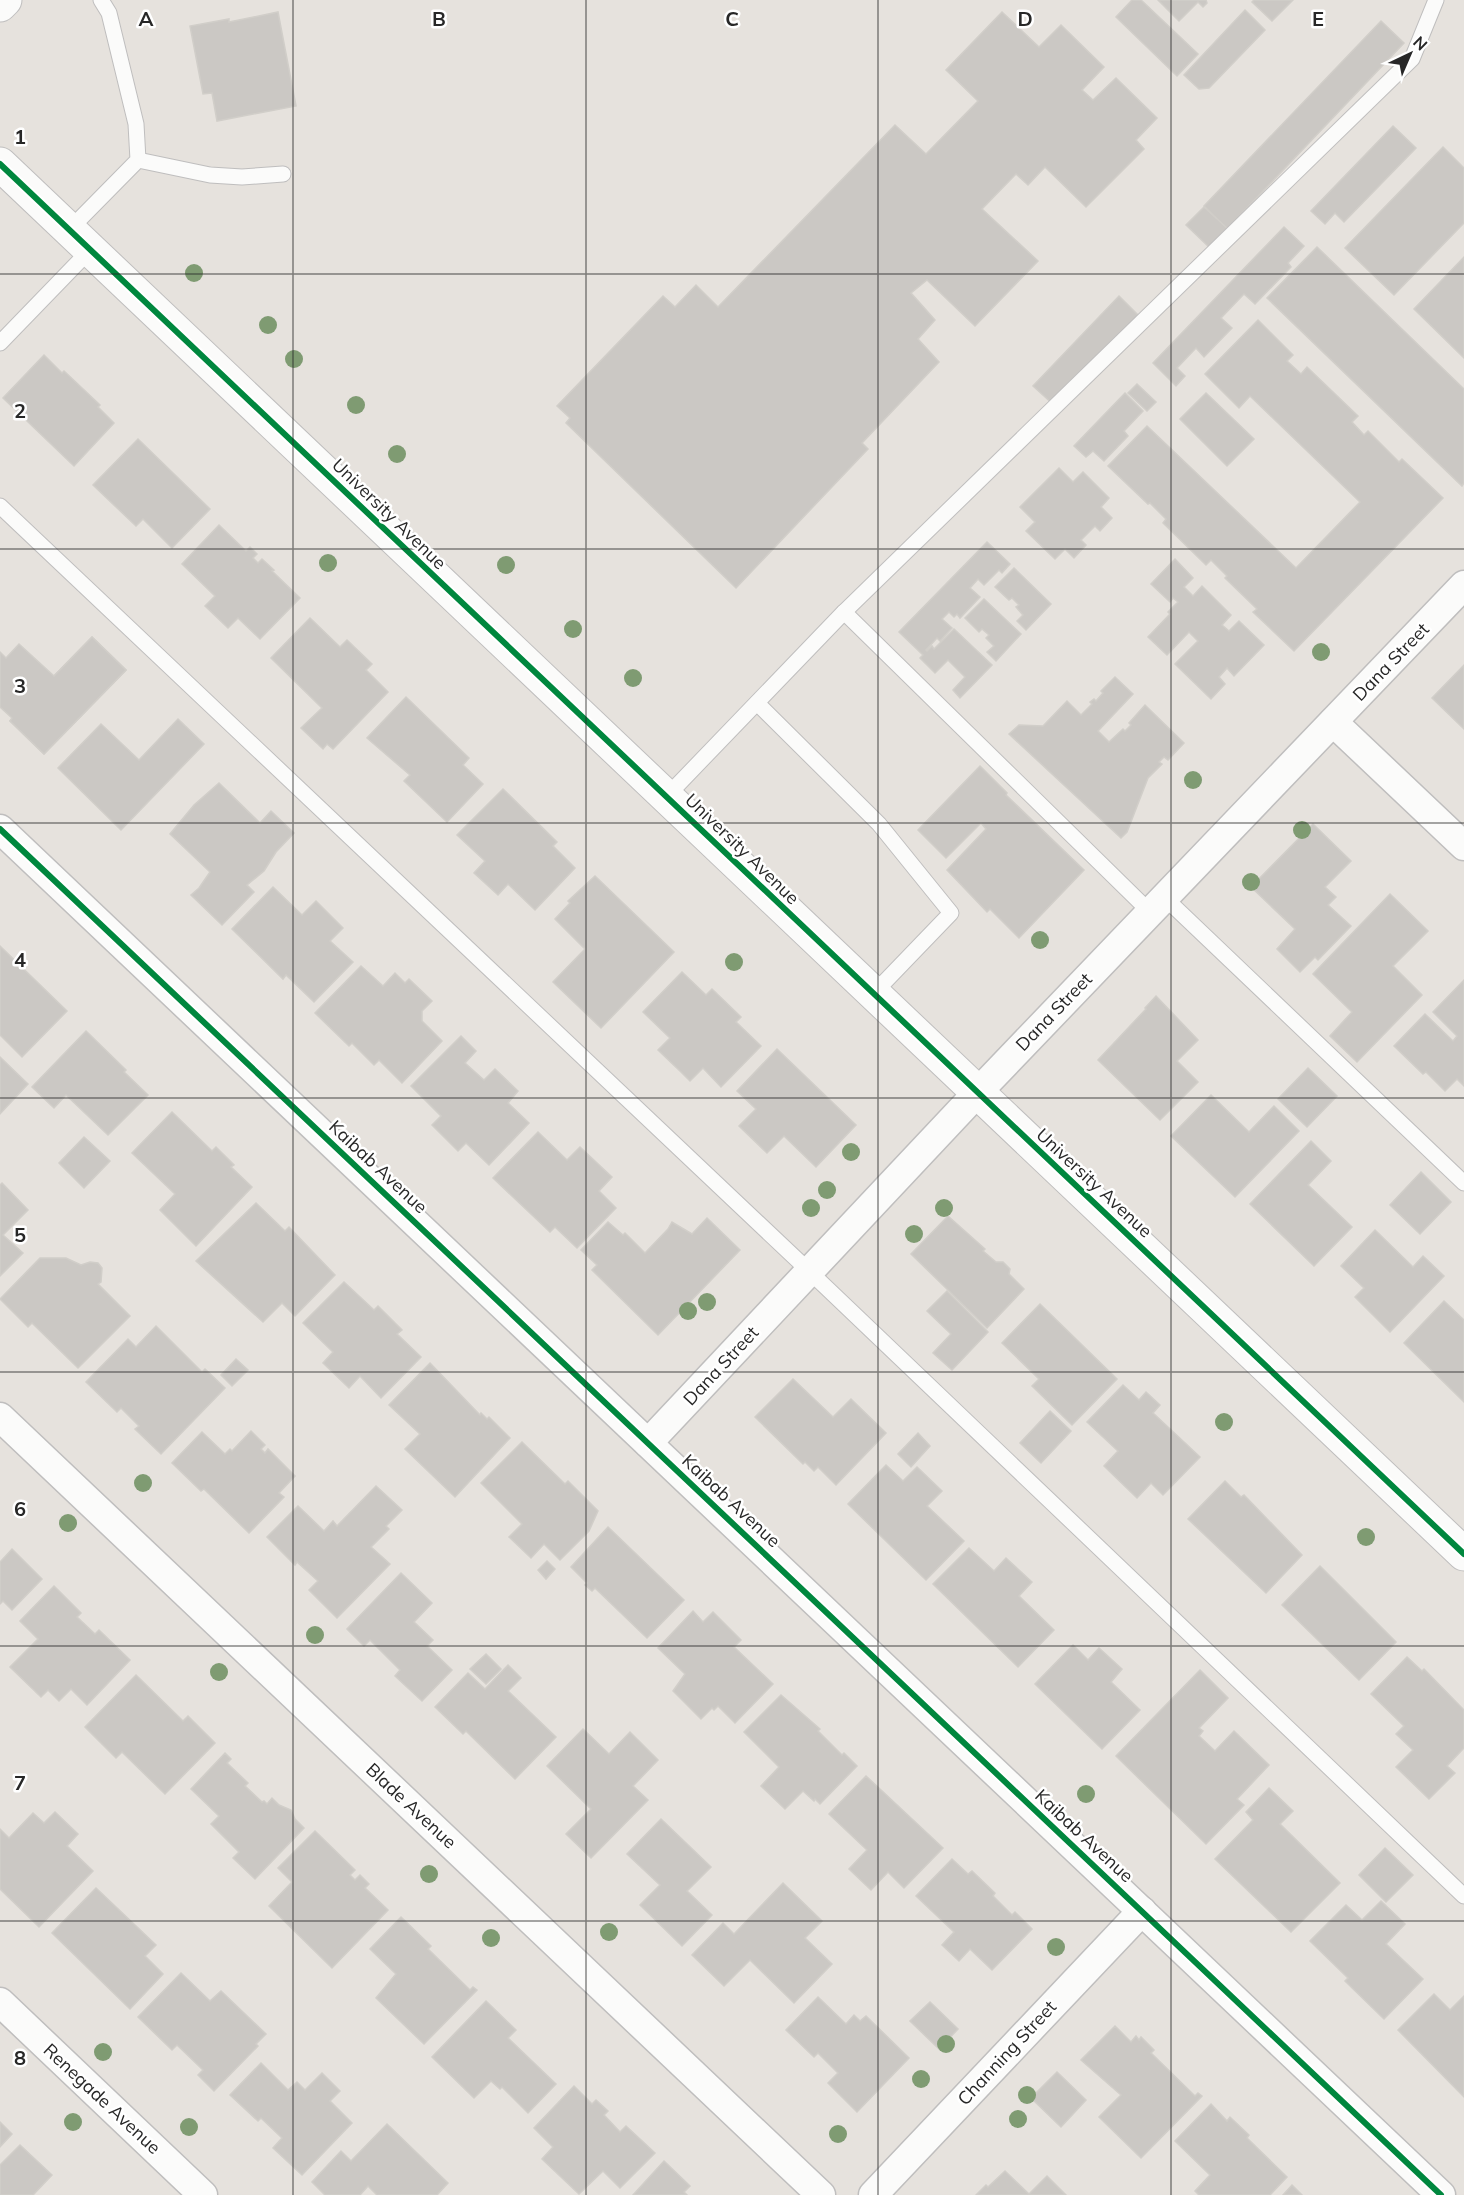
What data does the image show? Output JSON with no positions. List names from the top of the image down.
{
  "streets": {
    "street": [
      "University Avenue",
      "Dana Street",
      "Kaibab Avenue",
      "Blade Avenue",
      "Channing Street",
      "Renegade Avenue"
    ]
  },
  "crossings": [
    ["University Avenue", "Dana Street"],
    ["Dana Street", "Kaibab Avenue"],
    ["Kaibab Avenue", "Channing Street"]
  ],
  "north": "top right",
  "grid": {
    "columns": [
      "A",
      "B",
      "C",
      "D",
      "E"
    ],
    "rows": [
      "1",
      "2",
      "3",
      "4",
      "5",
      "6",
      "7",
      "8"
    ]
  }
}
